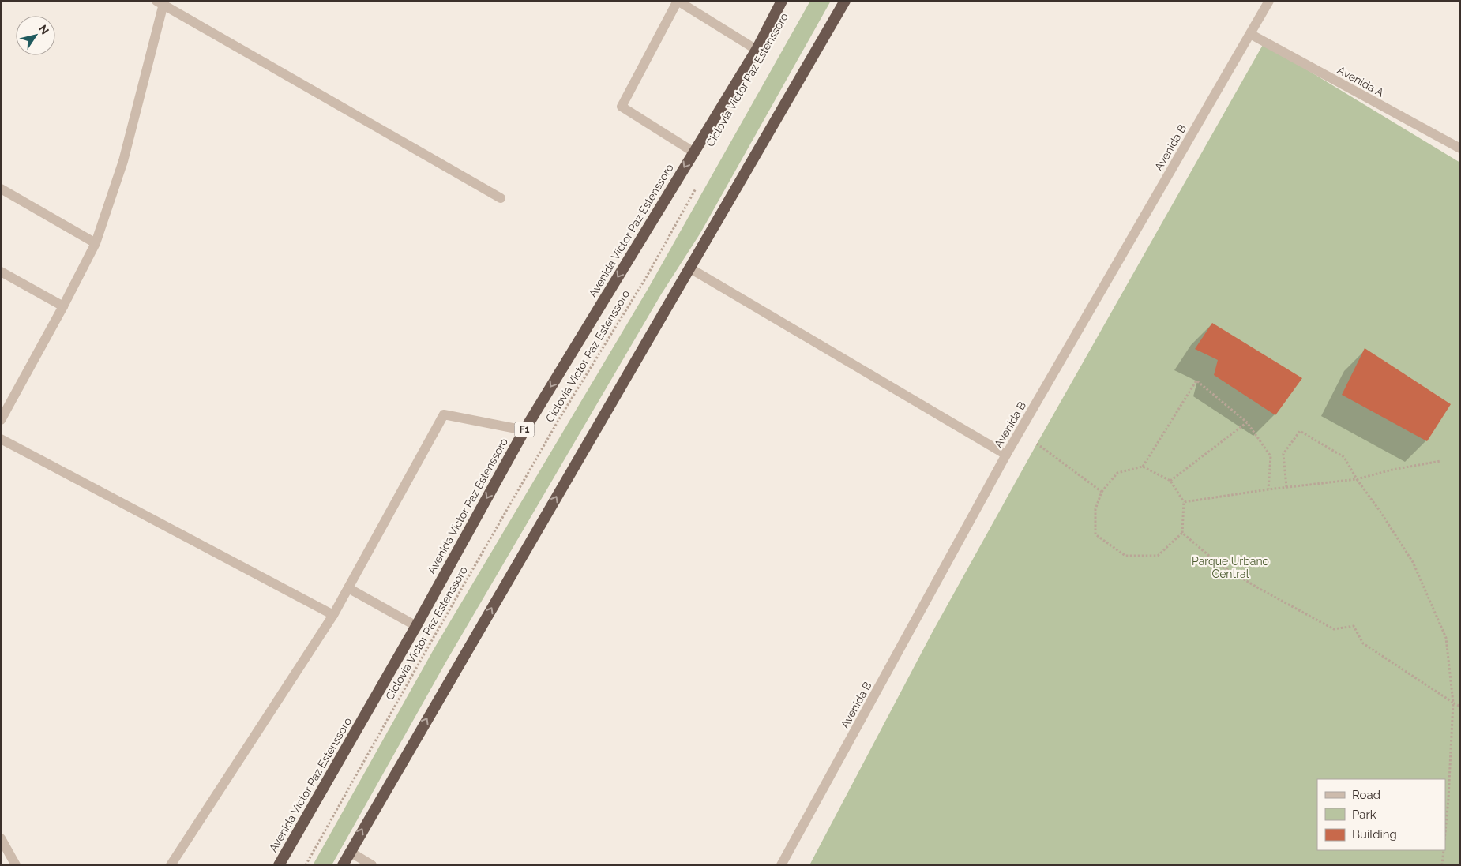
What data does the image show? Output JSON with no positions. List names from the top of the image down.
{
  "streets": {
    "highway": ["Avenida Víctor Paz Estenssoro", "F1"],
    "street": ["Avenida A", "Avenida B"],
    "path": ["Ciclovía Victor Paz Estenssoro"]
  },
  "crossings": [
    ["Avenida A", "Avenida B"]
  ],
  "parks": ["Parque Urbano Central"],
  "legend": ["Road", "Park", "Building"],
  "north": "top right"
}
